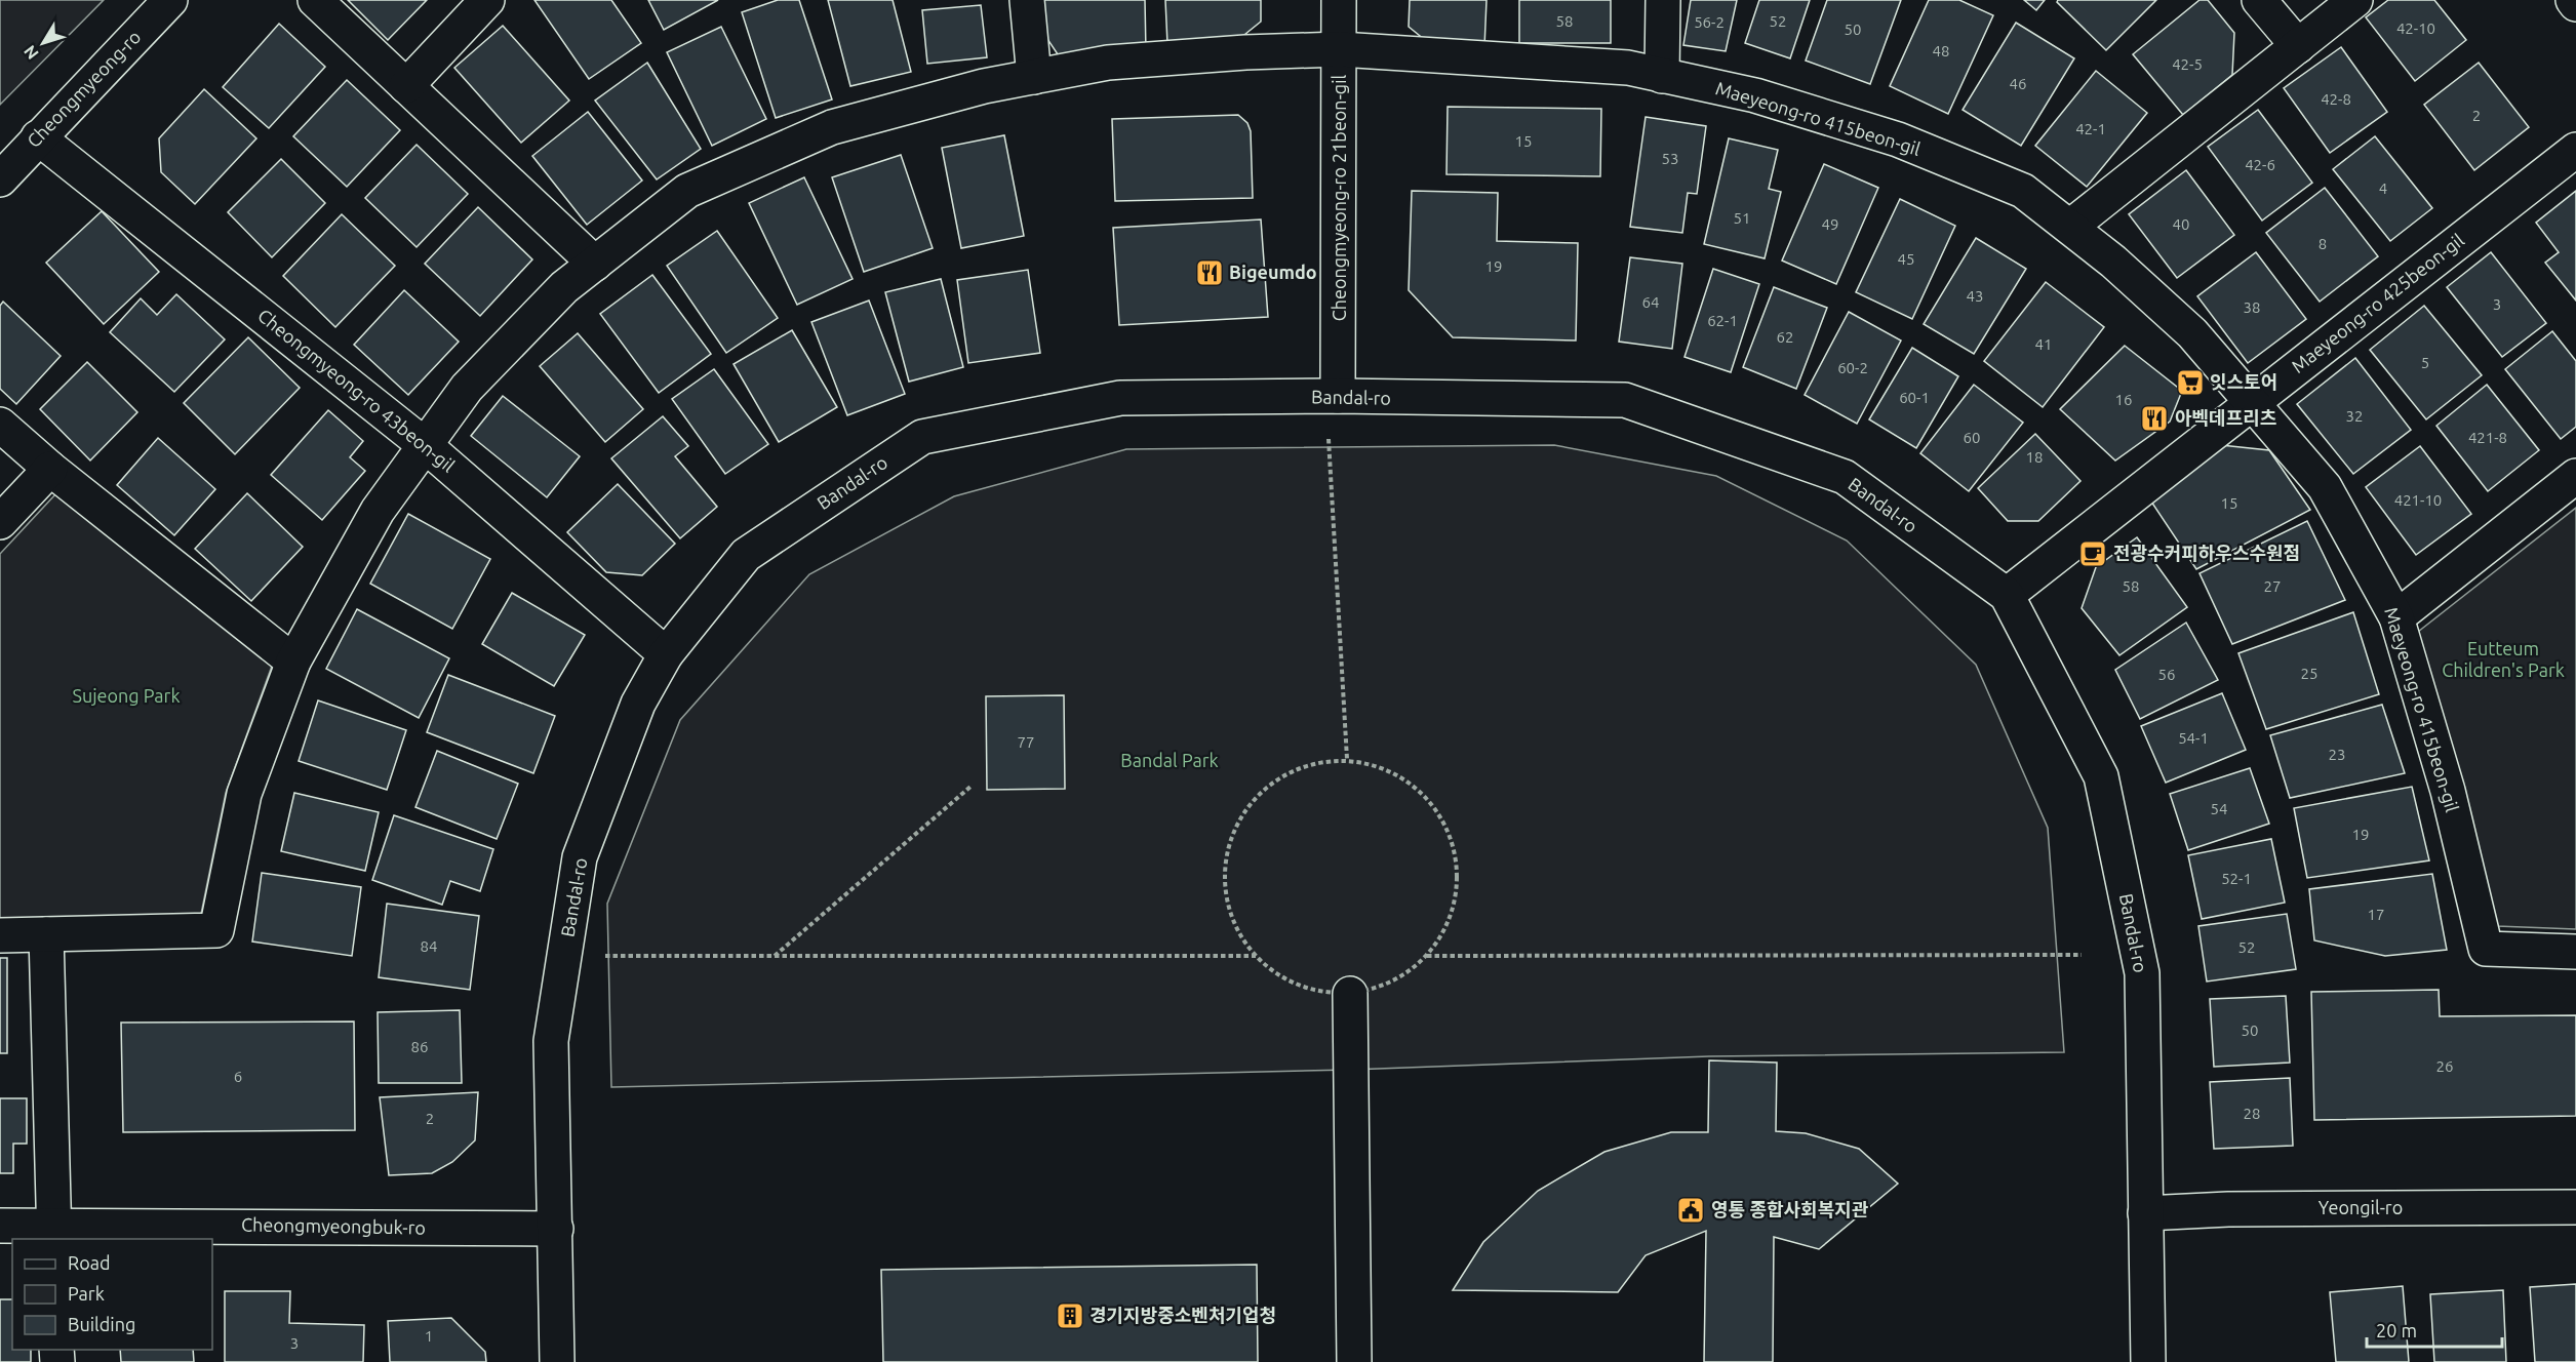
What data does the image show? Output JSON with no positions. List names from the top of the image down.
{
  "streets": {
    "street": [
      "Cheongmyeong-ro",
      "Maeyeong-ro 415beon-gil",
      "Cheongmyeong-ro 21beon-gil",
      "Maeyeong-ro 425beon-gil",
      "Cheongmyeong-ro 43beon-gil",
      "Bandal-ro",
      "Yeongil-ro",
      "Cheongmyeongbuk-ro"
    ]
  },
  "crossings": [
    ["Cheongmyeong-ro", "Cheongmyeong-ro 43beon-gil"],
    ["Maeyeong-ro 415beon-gil", "Cheongmyeong-ro 21beon-gil"],
    ["Maeyeong-ro 415beon-gil", "Maeyeong-ro 425beon-gil"],
    ["Maeyeong-ro 415beon-gil", "Cheongmyeong-ro 43beon-gil"],
    ["Cheongmyeong-ro 21beon-gil", "Bandal-ro"],
    ["Maeyeong-ro 425beon-gil", "Bandal-ro"],
    ["Cheongmyeong-ro 43beon-gil", "Bandal-ro"],
    ["Bandal-ro", "Yeongil-ro"],
    ["Bandal-ro", "Cheongmyeongbuk-ro"]
  ],
  "parks": ["Eutteum Children's Park", "Sujeong Park", "Bandal Park"],
  "places": {
    "restaurant": ["Bigeumdo", "아벡데프리츠"],
    "supermarket": ["잇스토어"],
    "cafe": ["전광수커피하우스수원점"],
    "public building": ["영통 종합사회복지관"],
    "building": ["경기지방중소벤처기업청"]
  },
  "house_numbers": [
    "58",
    "52",
    "56-2",
    "42-10",
    "50",
    "48",
    "42-5",
    "46",
    "42-8",
    "2",
    "42-1",
    "15",
    "53",
    "42-6",
    "4",
    "51",
    "49",
    "40",
    "8",
    "45",
    "19",
    "43",
    "64",
    "3",
    "38",
    "62-1",
    "62",
    "41",
    "5",
    "60-2",
    "60-1",
    "16",
    "32",
    "60",
    "421-8",
    "18",
    "421-10",
    "15",
    "58",
    "27",
    "25",
    "56",
    "54-1",
    "77",
    "23",
    "54",
    "19",
    "52-1",
    "17",
    "84",
    "52",
    "50",
    "86",
    "26",
    "6",
    "28",
    "2",
    "1",
    "3"
  ],
  "legend": ["Road", "Park", "Building"],
  "scale_bar": "20 m",
  "north": "bottom left"
}
